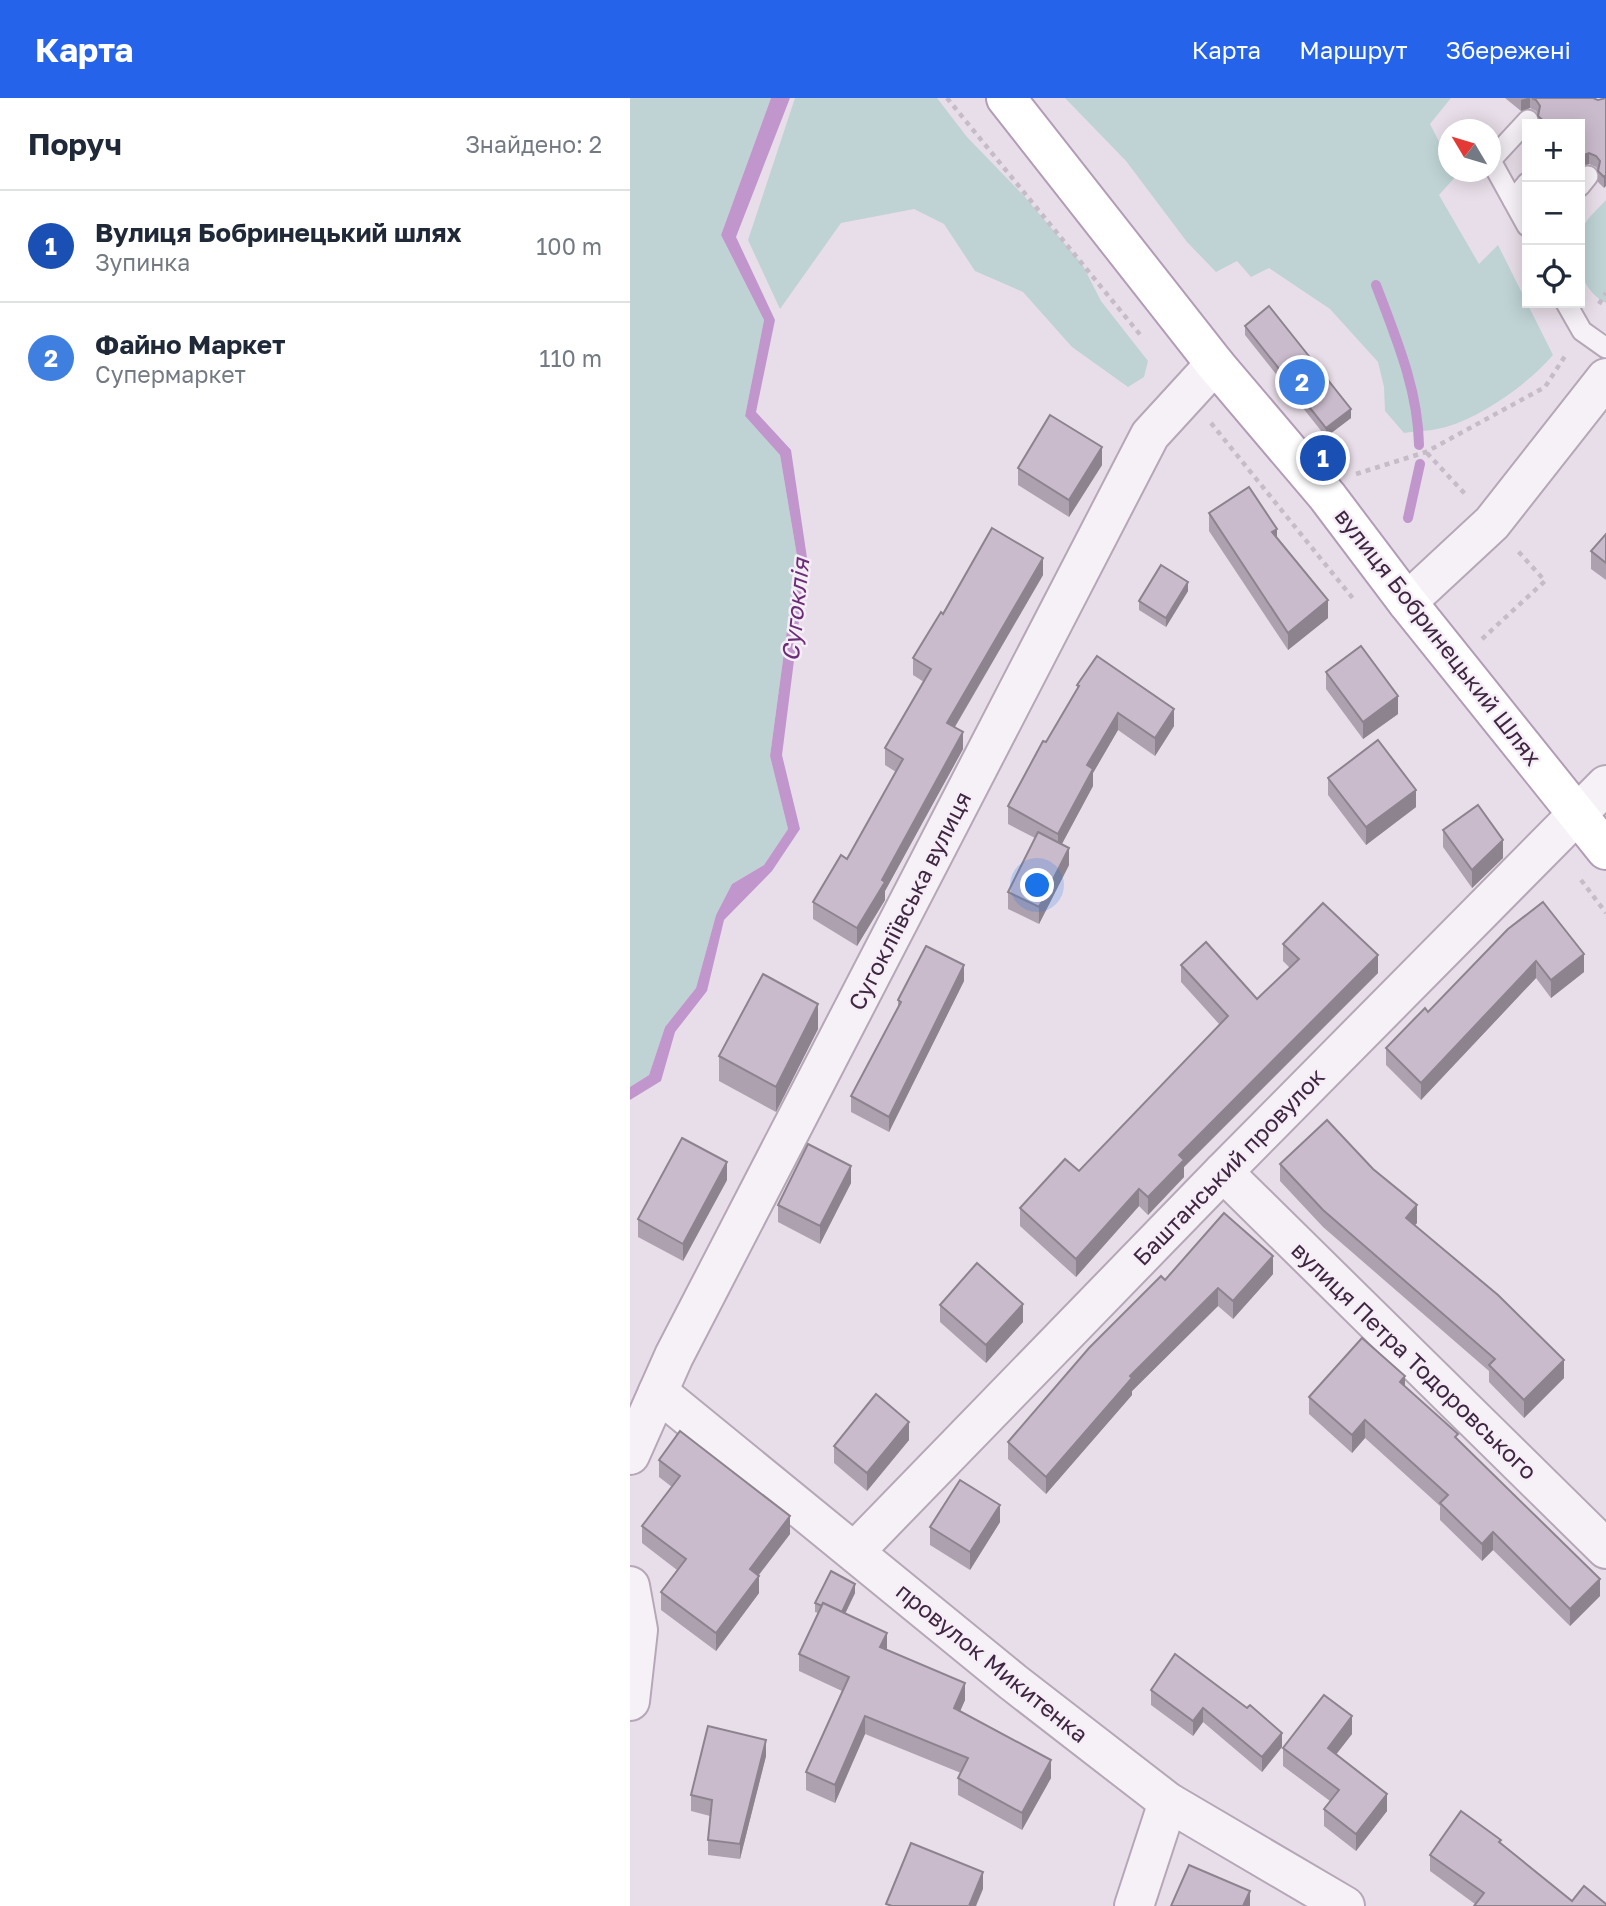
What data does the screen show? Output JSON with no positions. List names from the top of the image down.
{
  "streets": {
    "main road": ["вулиця Бобринецький Шлях"],
    "street": [
      "Сугокліївська вулиця",
      "Баштанський провулок",
      "вулиця Петра Тодоровського",
      "провулок Микитенка"
    ]
  },
  "crossings": [
    ["вулиця Бобринецький Шлях", "Сугокліївська вулиця"],
    ["вулиця Бобринецький Шлях", "Баштанський провулок"],
    ["Сугокліївська вулиця", "провулок Микитенка"],
    ["Баштанський провулок", "вулиця Петра Тодоровського"],
    ["Баштанський провулок", "провулок Микитенка"]
  ],
  "water": ["Сугоклія"],
  "north": "top left",
  "page": {
    "header": "Карта",
    "nav": ["Карта", "Маршрут", "Збережені"],
    "heading": ["Поруч", "Знайдено: 2"],
    "map_buttons": ["+", "−"],
    "list": [
      {
        "mark": "1",
        "name": "Вулиця Бобринецький шлях",
        "note": "Зупинка",
        "value": "100 m"
      },
      {
        "mark": "2",
        "name": "Файно Маркет",
        "note": "Супермаркет",
        "value": "110 m"
      }
    ],
    "pins": ["2", "1"]
  }
}
